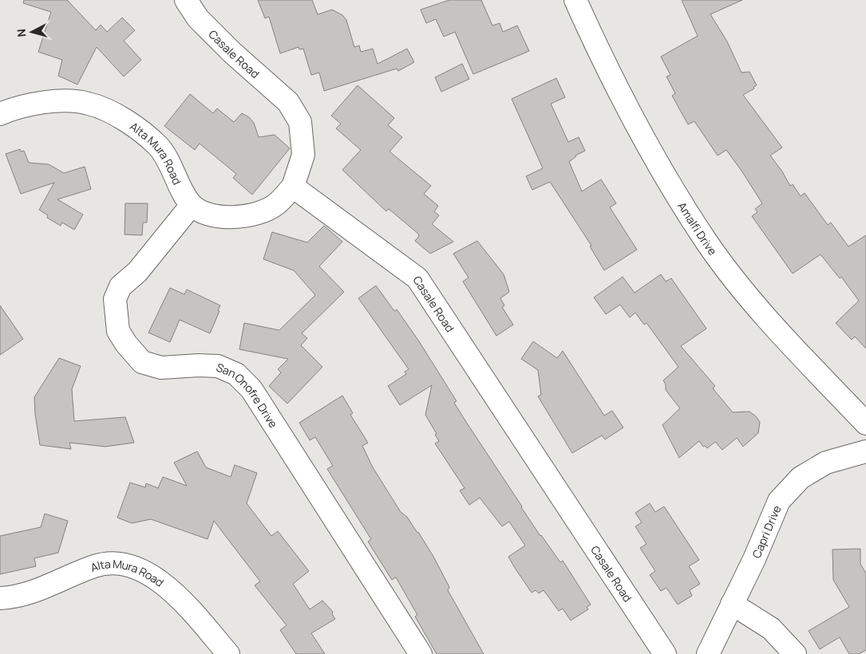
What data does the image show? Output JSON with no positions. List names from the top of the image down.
{
  "streets": {
    "street": [
      "Casale Road",
      "Alta Mura Road",
      "Amalfi Drive",
      "San Onofre Drive",
      "Capri Drive"
    ]
  },
  "crossings": [
    ["Alta Mura Road", "San Onofre Drive"]
  ],
  "north": "left"
}
